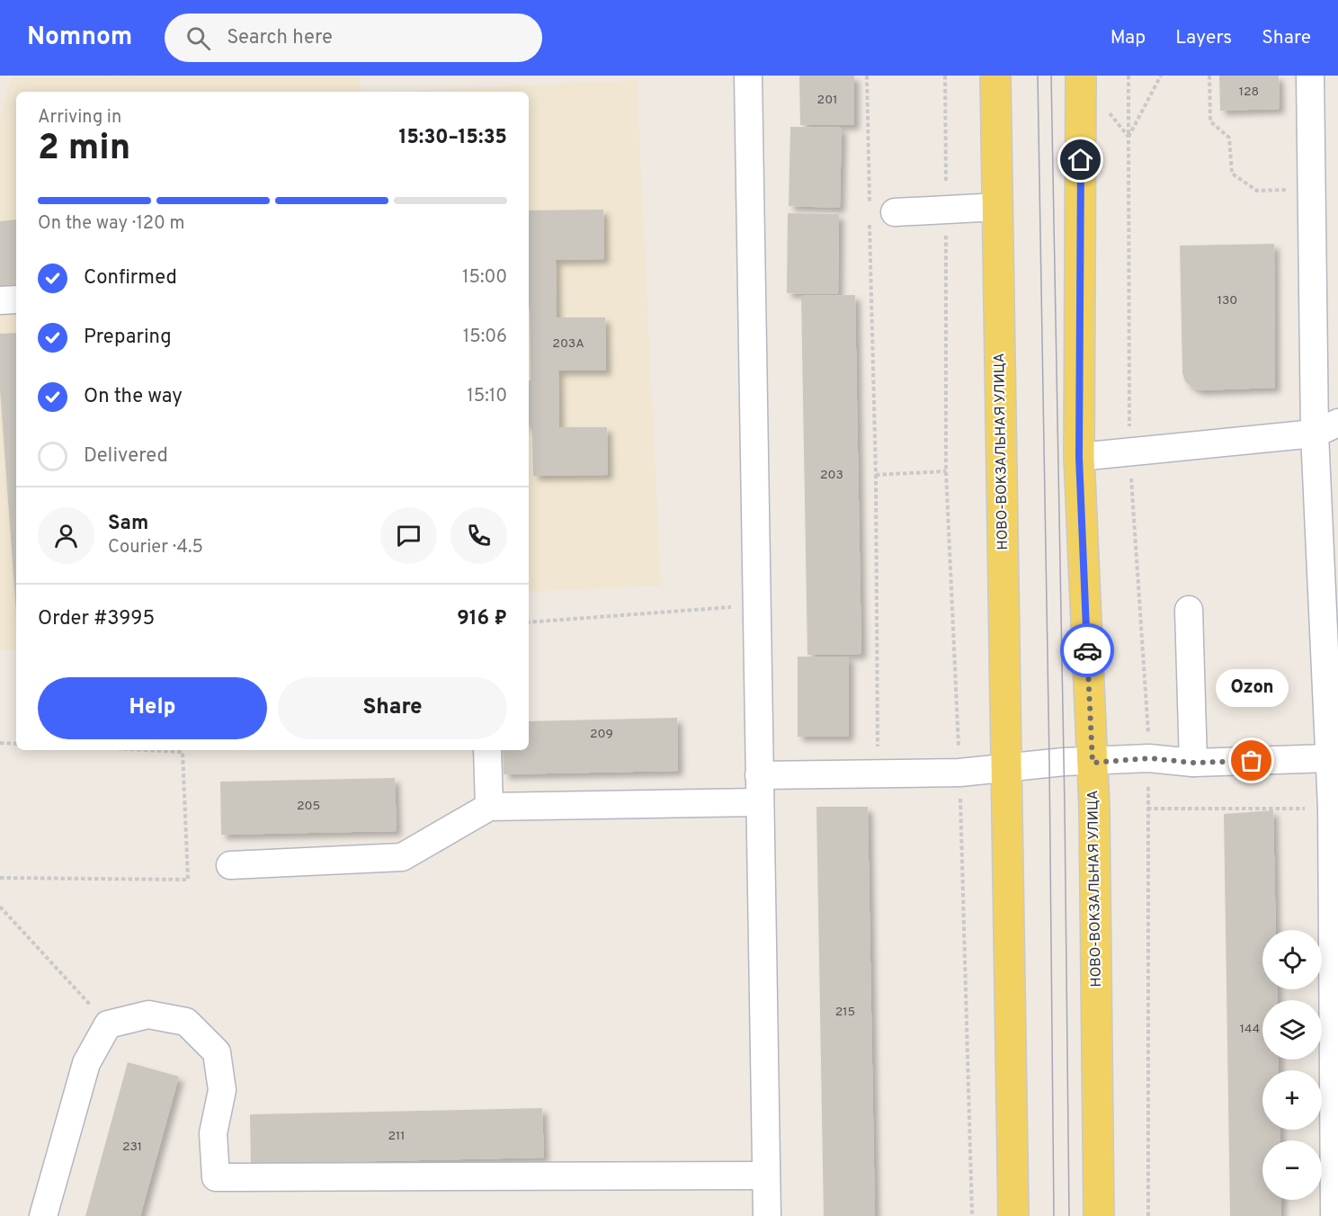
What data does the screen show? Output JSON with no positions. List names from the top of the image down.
{
  "streets": {
    "main road": ["НОВО-ВОКЗАЛЬНАЯ УЛИЦА"]
  },
  "places": ["Ozon"],
  "house_numbers": [
    "128",
    "201",
    "130",
    "203А",
    "203",
    "209",
    "205",
    "215",
    "144",
    "211",
    "231"
  ],
  "page": {
    "header": "Nomnom",
    "search": "Search here",
    "nav": ["Map", "Layers", "Share"],
    "heading": ["2 min", "Arriving in", "15:30–15:35"],
    "panel": [
      "Sam",
      "Courier · 4.5",
      "Order #3995",
      "916 ₽"
    ],
    "bar": "On the way · 120 m",
    "list": [
      ["Confirmed", "15:00"],
      ["Preparing", "15:06"],
      ["On the way", "15:10"],
      "Delivered"
    ],
    "buttons": ["Help", "Share"],
    "bubble": "Ozon",
    "map_buttons": ["+", "−"]
  }
}
